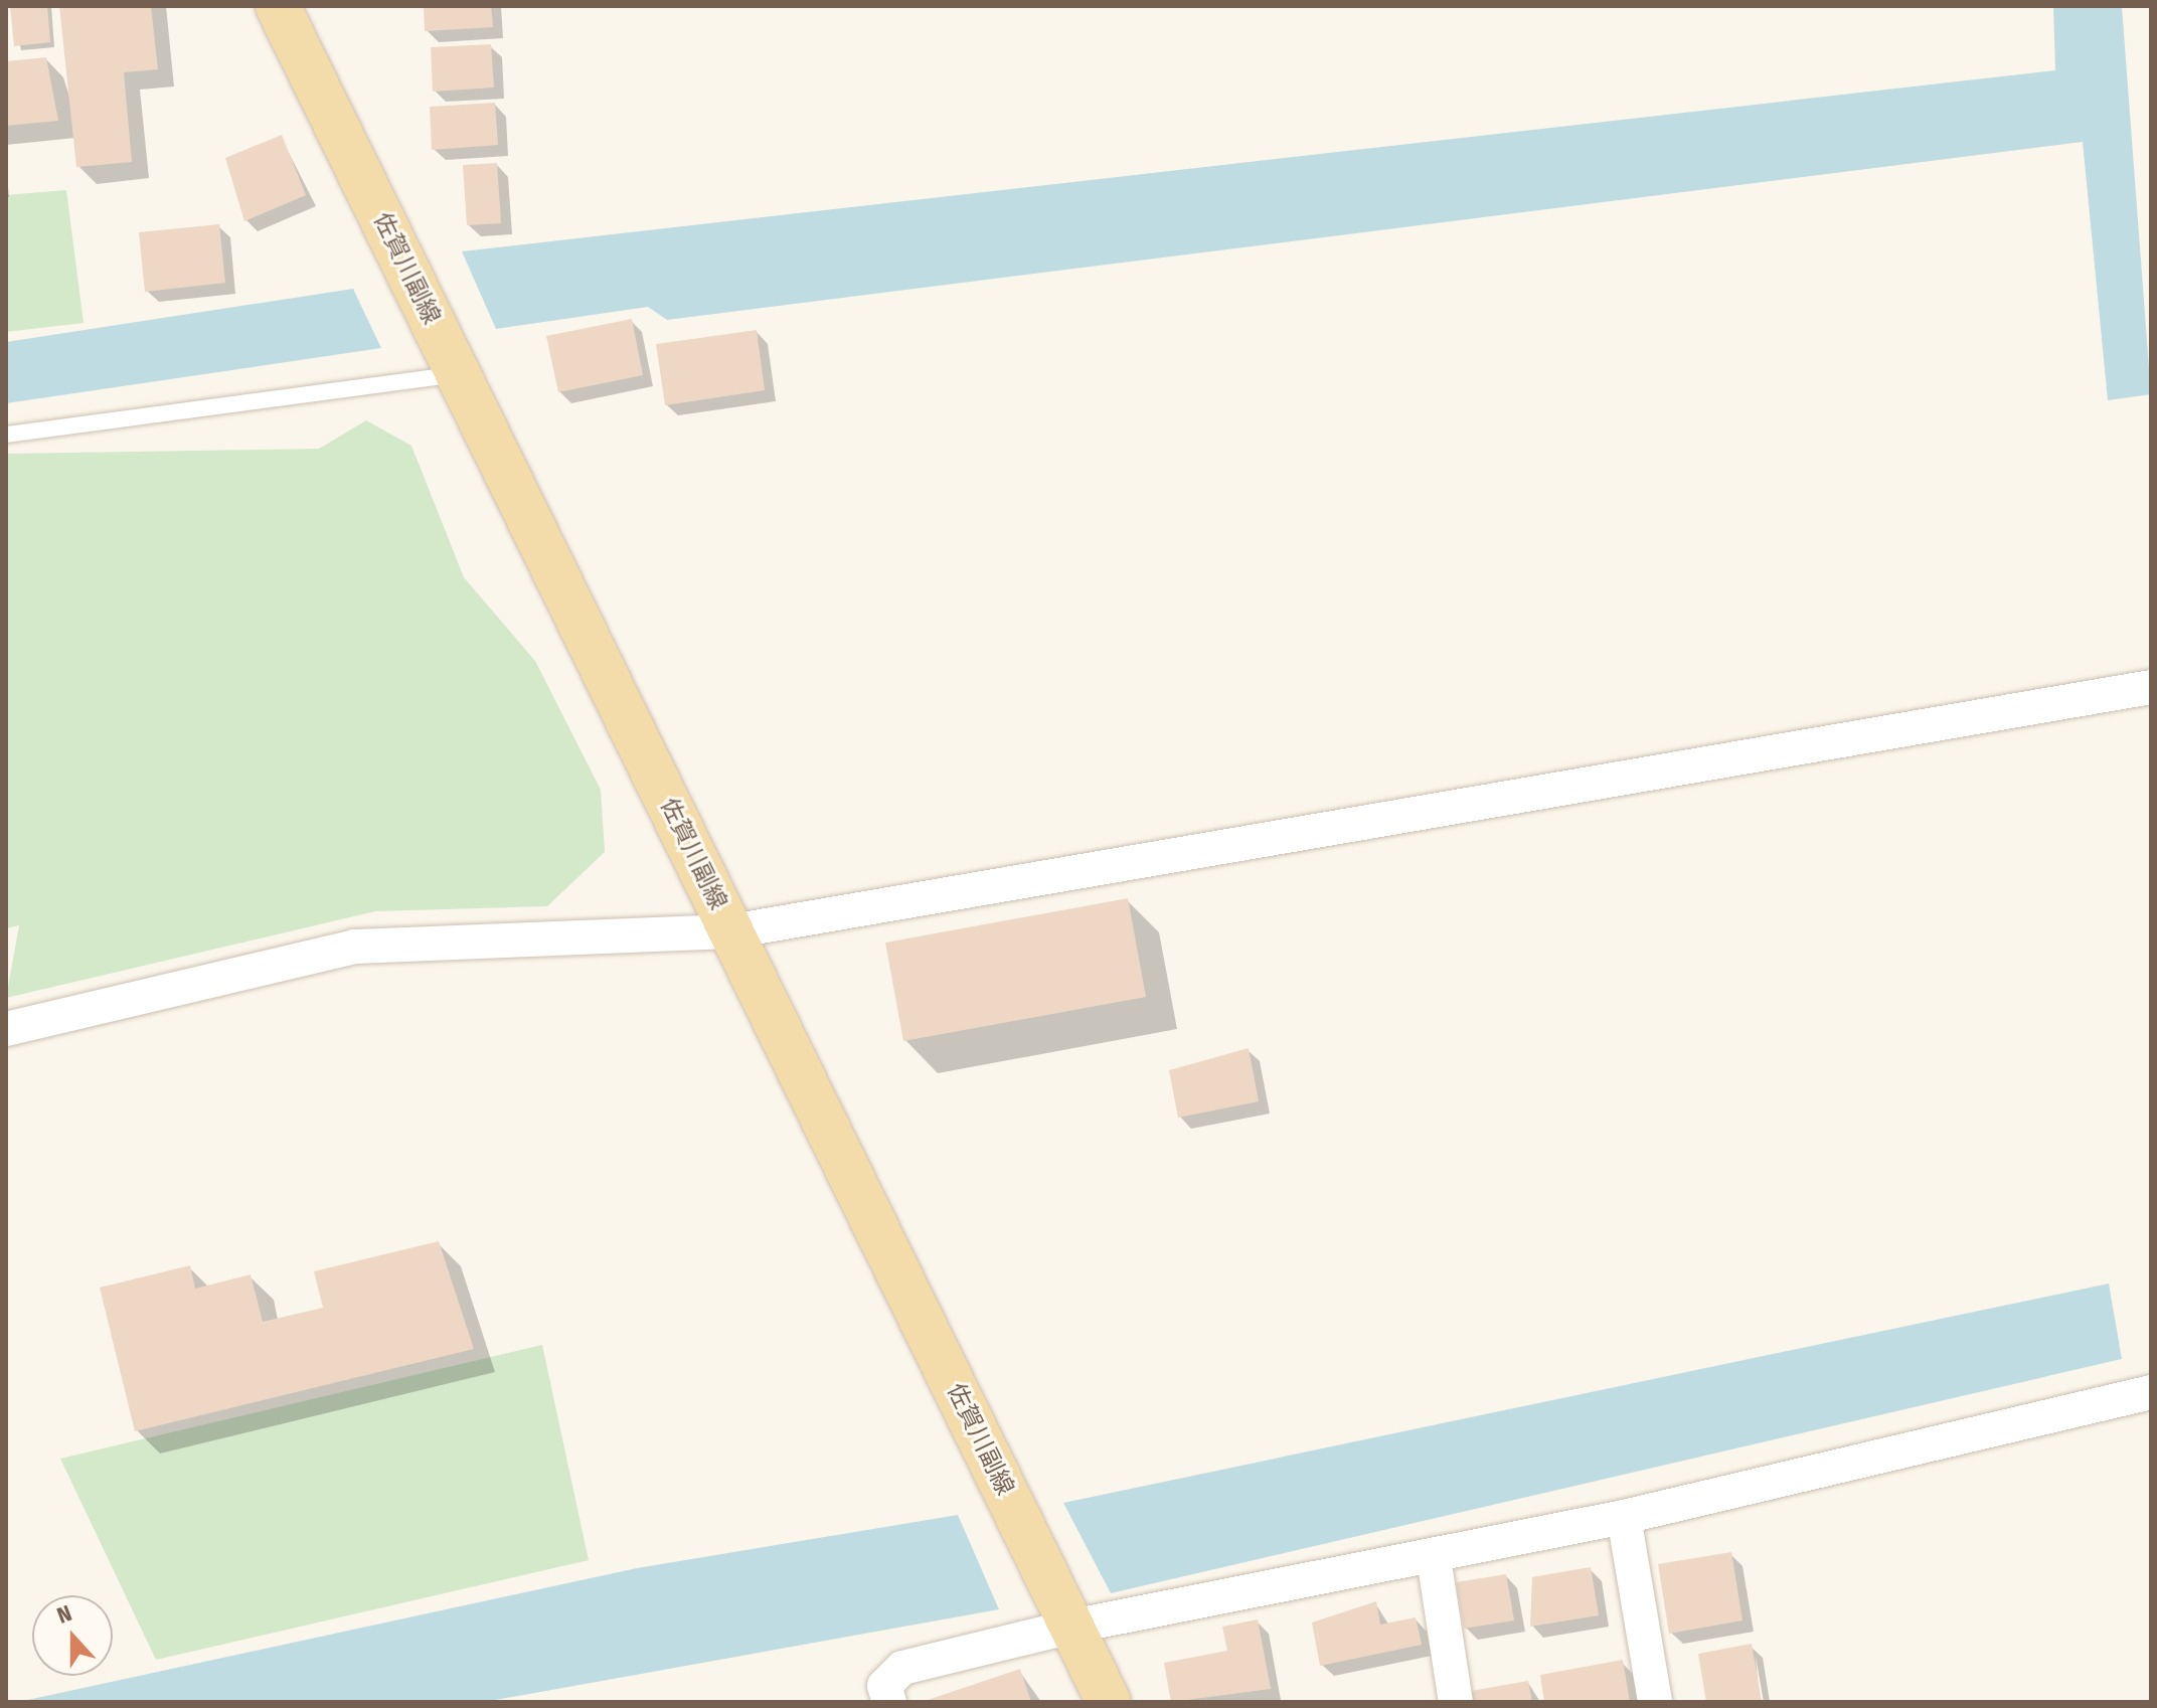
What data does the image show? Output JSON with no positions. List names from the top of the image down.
{
  "streets": {
    "main road": ["佐賀川副線"]
  },
  "north": "top"
}
